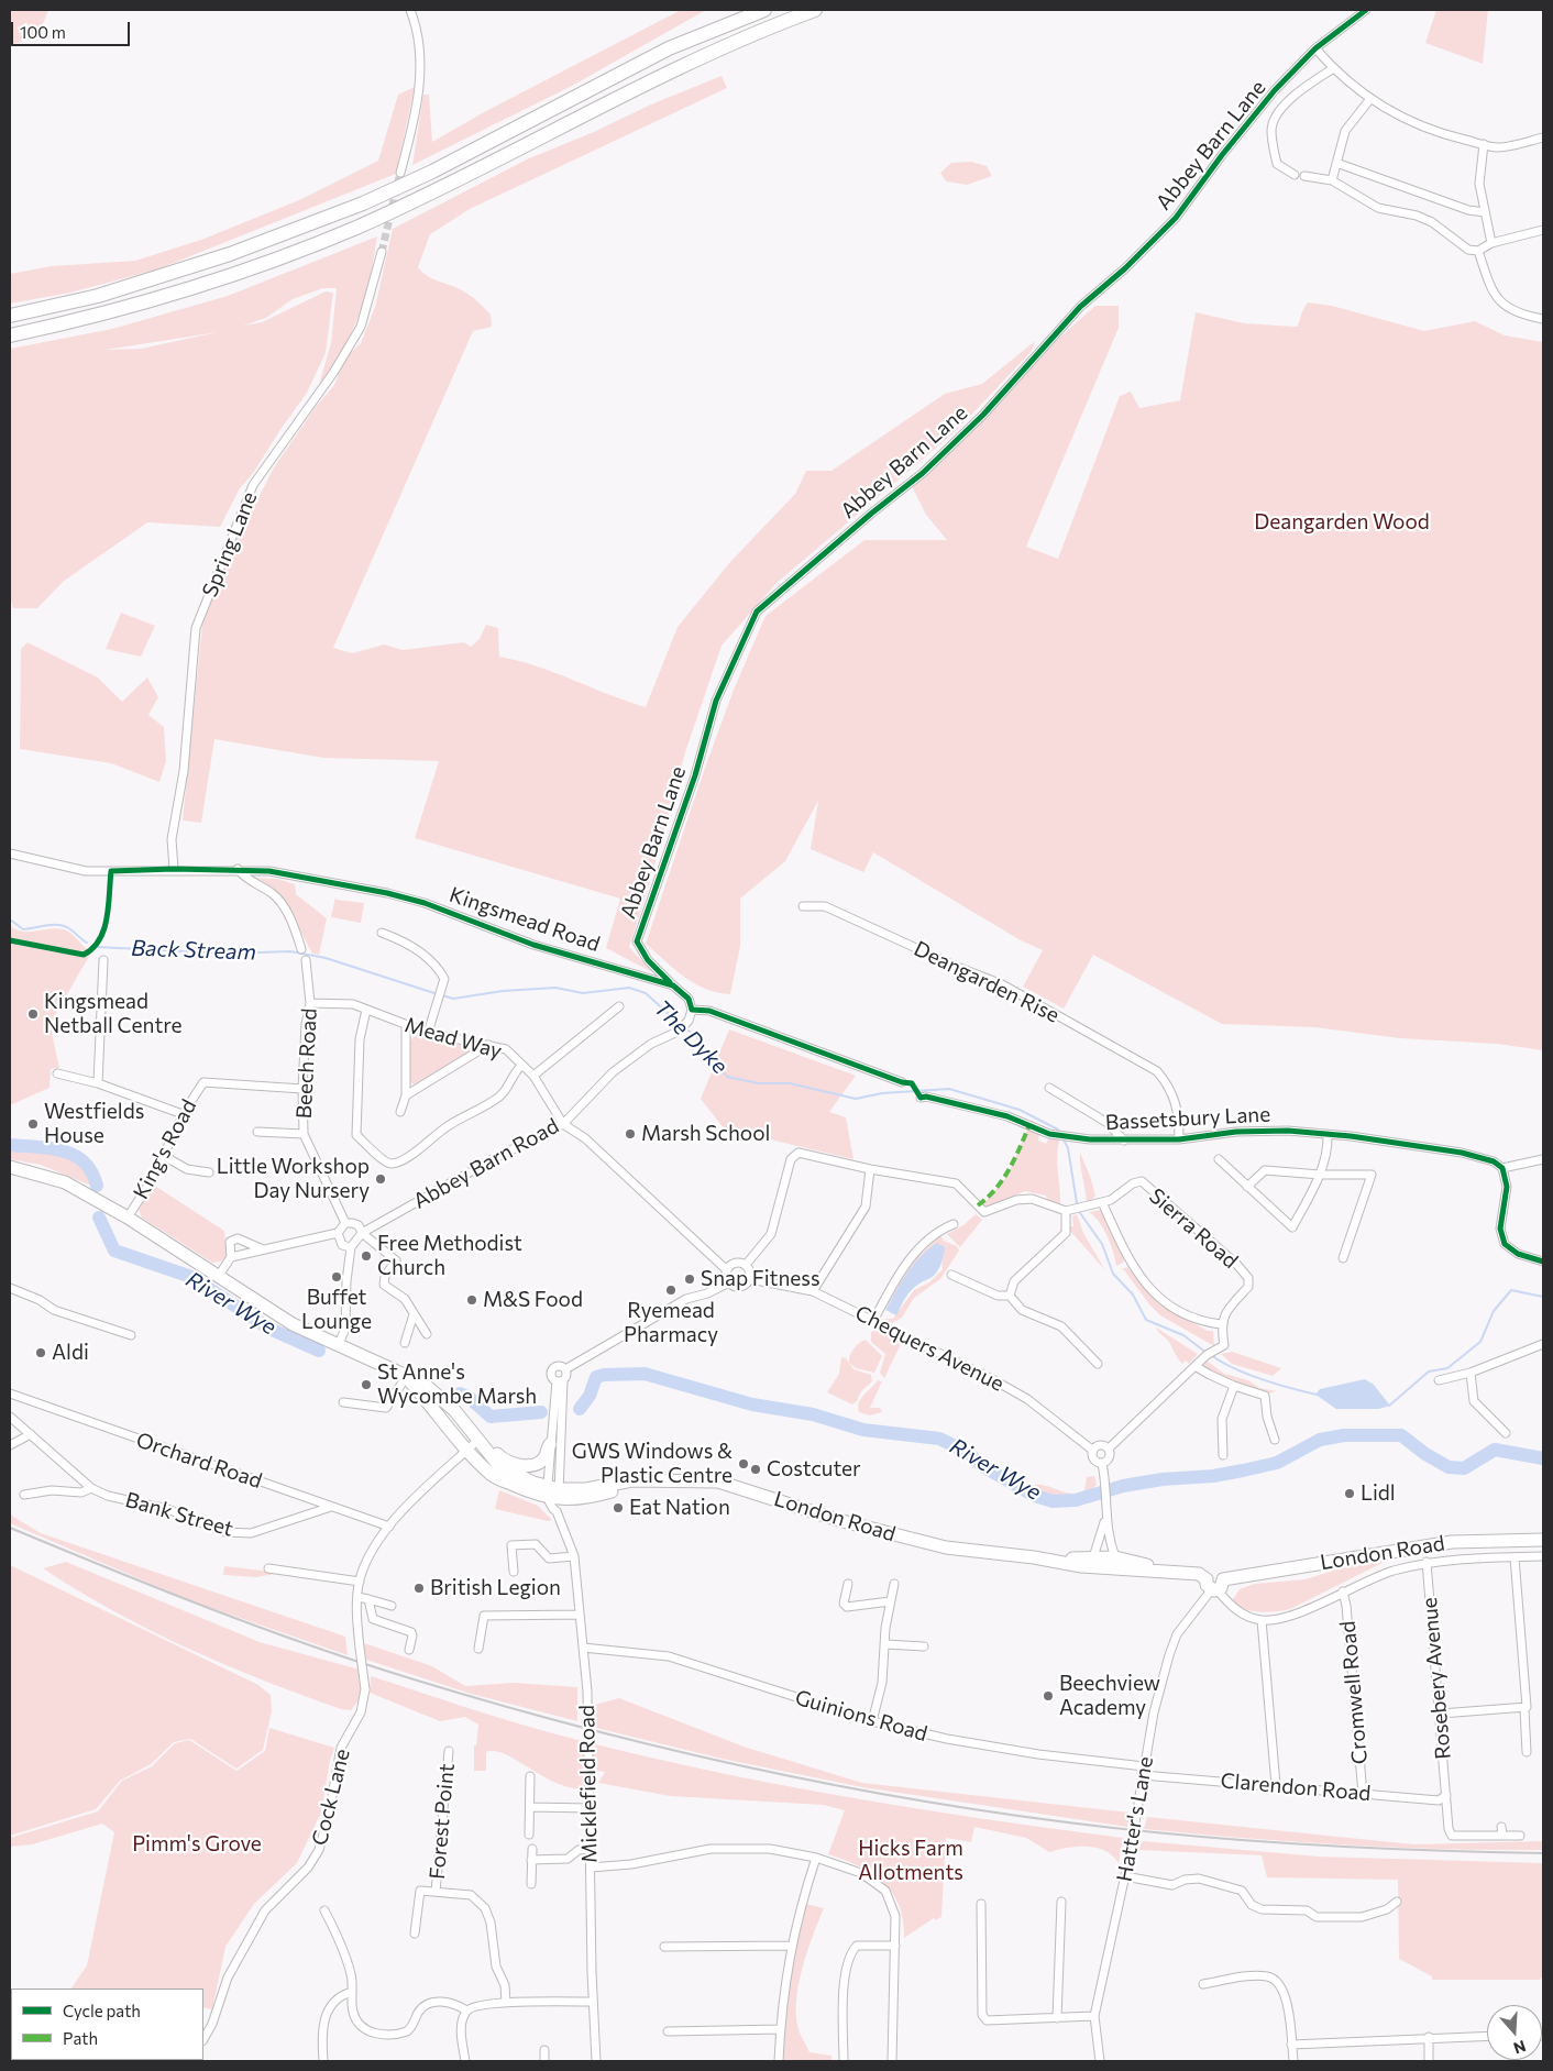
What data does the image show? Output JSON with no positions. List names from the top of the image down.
{
  "streets": {
    "main road": ["London Road"],
    "street": [
      "Abbey Barn Lane",
      "Spring Lane",
      "Kingsmead Road",
      "Deangarden Rise",
      "Mead Way",
      "Beech Road",
      "Bassetsbury Lane",
      "King's Road",
      "Abbey Barn Road",
      "Sierra Road",
      "Chequers Avenue",
      "Orchard Road",
      "Bank Street",
      "Rosebery Avenue",
      "Cromwell Road",
      "Guinions Road",
      "Micklefield Road",
      "Clarendon Road",
      "Cock Lane",
      "Hatter's Lane",
      "Forest Point"
    ]
  },
  "crossings": [
    ["Abbey Barn Lane", "Kingsmead Road"],
    ["Spring Lane", "Kingsmead Road"],
    ["Deangarden Rise", "Bassetsbury Lane"],
    ["Mead Way", "Beech Road"],
    ["Mead Way", "Abbey Barn Road"],
    ["Beech Road", "King's Road"],
    ["Beech Road", "Abbey Barn Road"],
    ["Sierra Road", "Chequers Avenue"],
    ["Orchard Road", "Bank Street"],
    ["Orchard Road", "Cock Lane"],
    ["London Road", "Micklefield Road"],
    ["London Road", "Cock Lane"],
    ["London Road", "Hatter's Lane"],
    ["Rosebery Avenue", "Clarendon Road"],
    ["Cromwell Road", "Clarendon Road"],
    ["Guinions Road", "Micklefield Road"],
    ["Guinions Road", "Clarendon Road"],
    ["Guinions Road", "Hatter's Lane"],
    ["Clarendon Road", "Hatter's Lane"]
  ],
  "water": ["Back Stream", "The Dyke", "River Wye"],
  "parks": ["Deangarden Wood", "Pimm's Grove", "Hicks Farm Allotments"],
  "places": [
    "Kingsmead Netball Centre",
    "Westfields House",
    "Marsh School",
    "Little Workshop Day Nursery",
    "Free Methodist Church",
    "Buffet Lounge",
    "Snap Fitness",
    "Ryemead Pharmacy",
    "M&S Food",
    "Aldi",
    "St Anne's Wycombe Marsh",
    "GWS Windows & Plastic Centre",
    "Costcuter",
    "Lidl",
    "Eat Nation",
    "British Legion",
    "Beechview Academy"
  ],
  "legend": ["Cycle path", "Path"],
  "scale_bar": "100 m",
  "north": "bottom"
}
